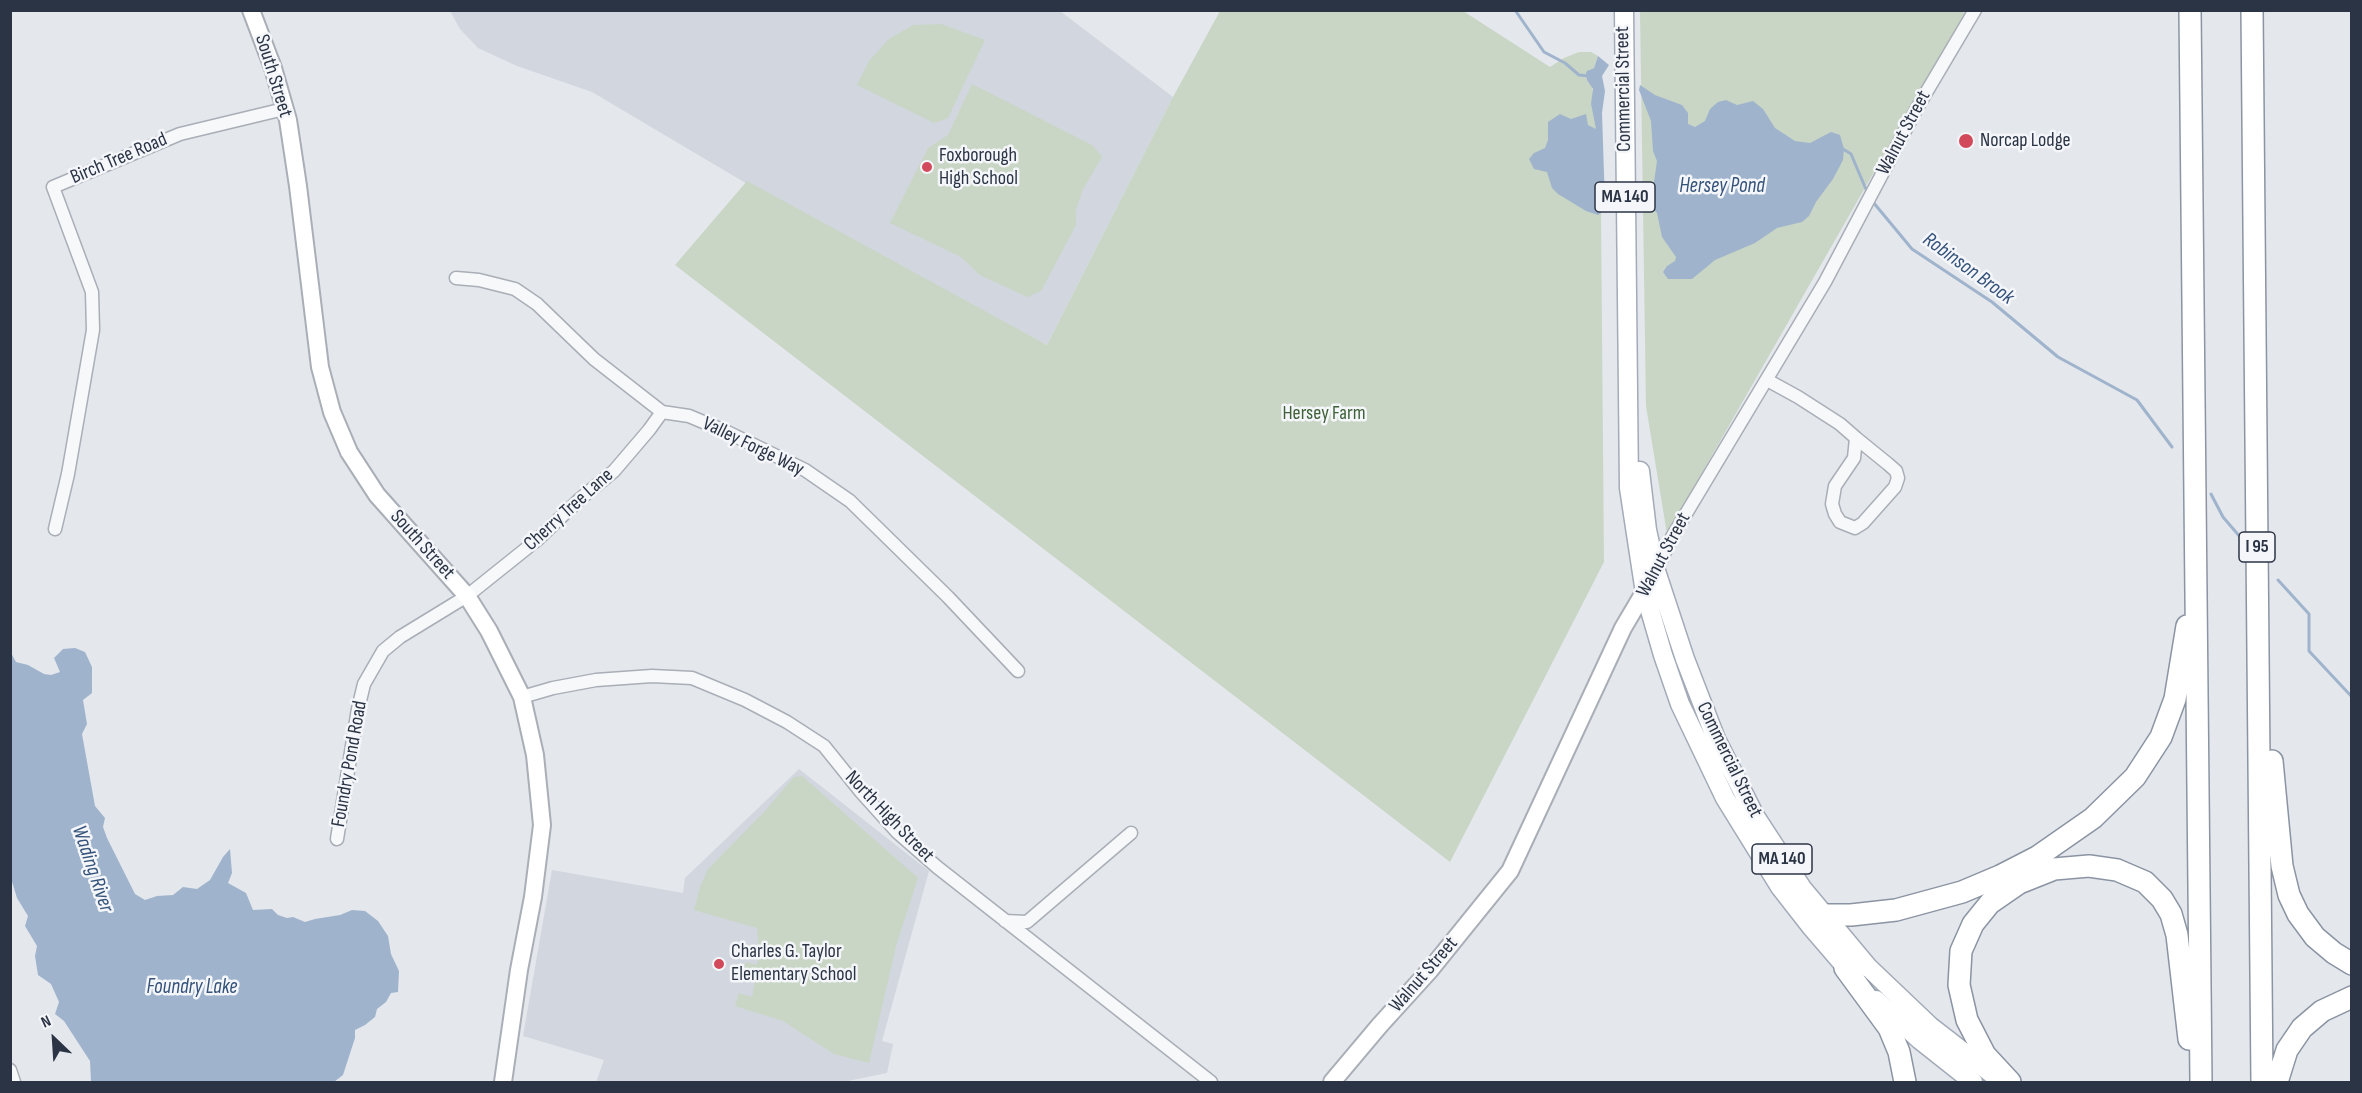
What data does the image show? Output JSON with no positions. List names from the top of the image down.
{
  "streets": {
    "highway": ["I 95"],
    "main road": [
      "South Street",
      "Commercial Street",
      "Walnut Street",
      "MA 140"
    ],
    "street": [
      "Birch Tree Road",
      "Valley Forge Way",
      "Cherry Tree Lane",
      "Foundry Pond Road",
      "North High Street"
    ]
  },
  "crossings": [
    ["South Street", "Birch Tree Road"],
    ["South Street", "Cherry Tree Lane"],
    ["South Street", "Foundry Pond Road"],
    ["South Street", "North High Street"],
    ["Commercial Street", "Walnut Street"],
    ["Valley Forge Way", "Cherry Tree Lane"],
    ["Cherry Tree Lane", "Foundry Pond Road"]
  ],
  "water": [
    "Hersey Pond",
    "Robinson Brook",
    "Wading River",
    "Foundry Lake"
  ],
  "parks": ["Hersey Farm"],
  "places": ["Norcap Lodge", "Foxborough High School", "Charles G. Taylor Elementary School"],
  "north": "top left"
}
